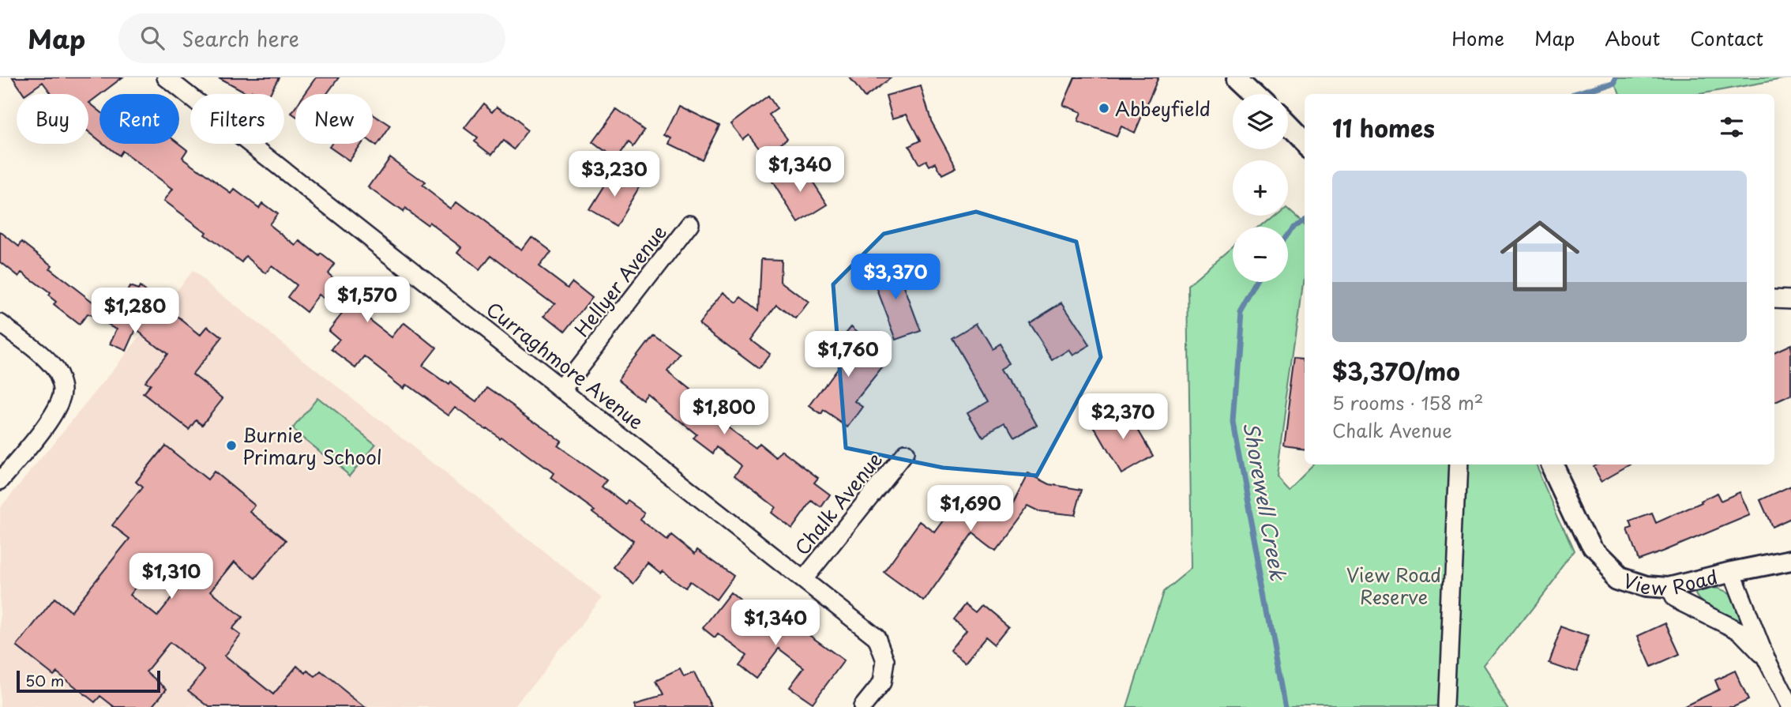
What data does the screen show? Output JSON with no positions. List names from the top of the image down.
{
  "streets": {
    "street": [
      "Hellyer Avenue",
      "Curraghmore Avenue",
      "Chalk Avenue",
      "View Road"
    ]
  },
  "crossings": [
    ["Hellyer Avenue", "Curraghmore Avenue"],
    ["Curraghmore Avenue", "Chalk Avenue"]
  ],
  "water": ["Shorewell Creek"],
  "parks": ["View Road Reserve"],
  "places": ["Abbeyfield", "Burnie Primary School"],
  "scale_bar": "50 m",
  "page": {
    "header": "Map",
    "search": "Search here",
    "nav": [
      "Home",
      "Map",
      "About",
      "Contact"
    ],
    "map_buttons": ["+", "−"],
    "chip": [
      "Buy",
      "Rent",
      "Filters",
      "New"
    ],
    "heading": "11 homes",
    "price": [
      "$1,340",
      "$3,230",
      "$3,370",
      "$1,570",
      "$1,280",
      "$1,760",
      "$1,800",
      "$2,370",
      "$1,690",
      "$1,310",
      "$1,340"
    ],
    "list": [
      {
        "name": "$3,370/mo",
        "note": "5 rooms · 158 m² · Chalk Avenue"
      }
    ],
    "scale": "50 m"
  }
}
